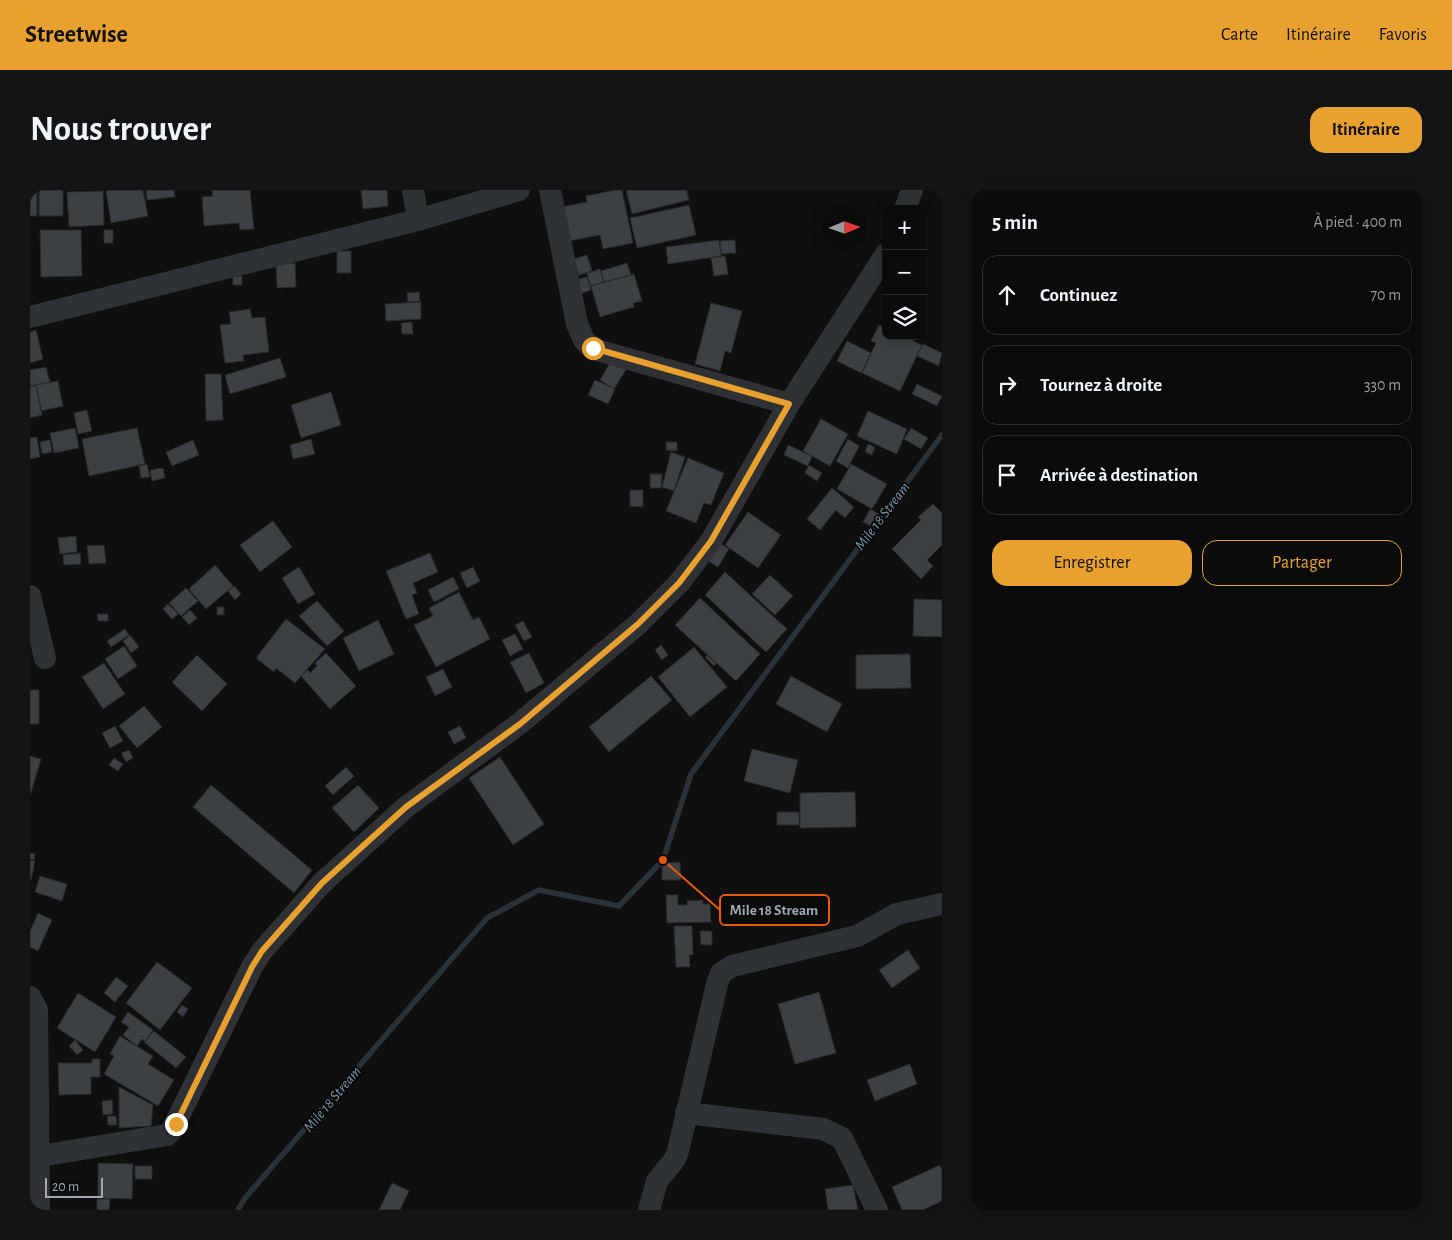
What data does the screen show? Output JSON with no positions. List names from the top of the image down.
{
  "water": ["Mile 18 Stream"],
  "places": ["Mile 18 Stream"],
  "scale_bar": "20 m",
  "north": "right",
  "page": {
    "header": "Streetwise",
    "nav": ["Carte", "Itinéraire", "Favoris"],
    "buttons": [
      "Itinéraire",
      ["Enregistrer", "Partager"]
    ],
    "title": "Nous trouver",
    "heading": ["5 min", "À pied · 400 m"],
    "map_buttons": ["+", "−"],
    "list": [
      ["Continuez", "70 m"],
      ["Tournez à droite", "330 m"],
      "Arrivée à destination"
    ],
    "scale": "20 m"
  }
}
